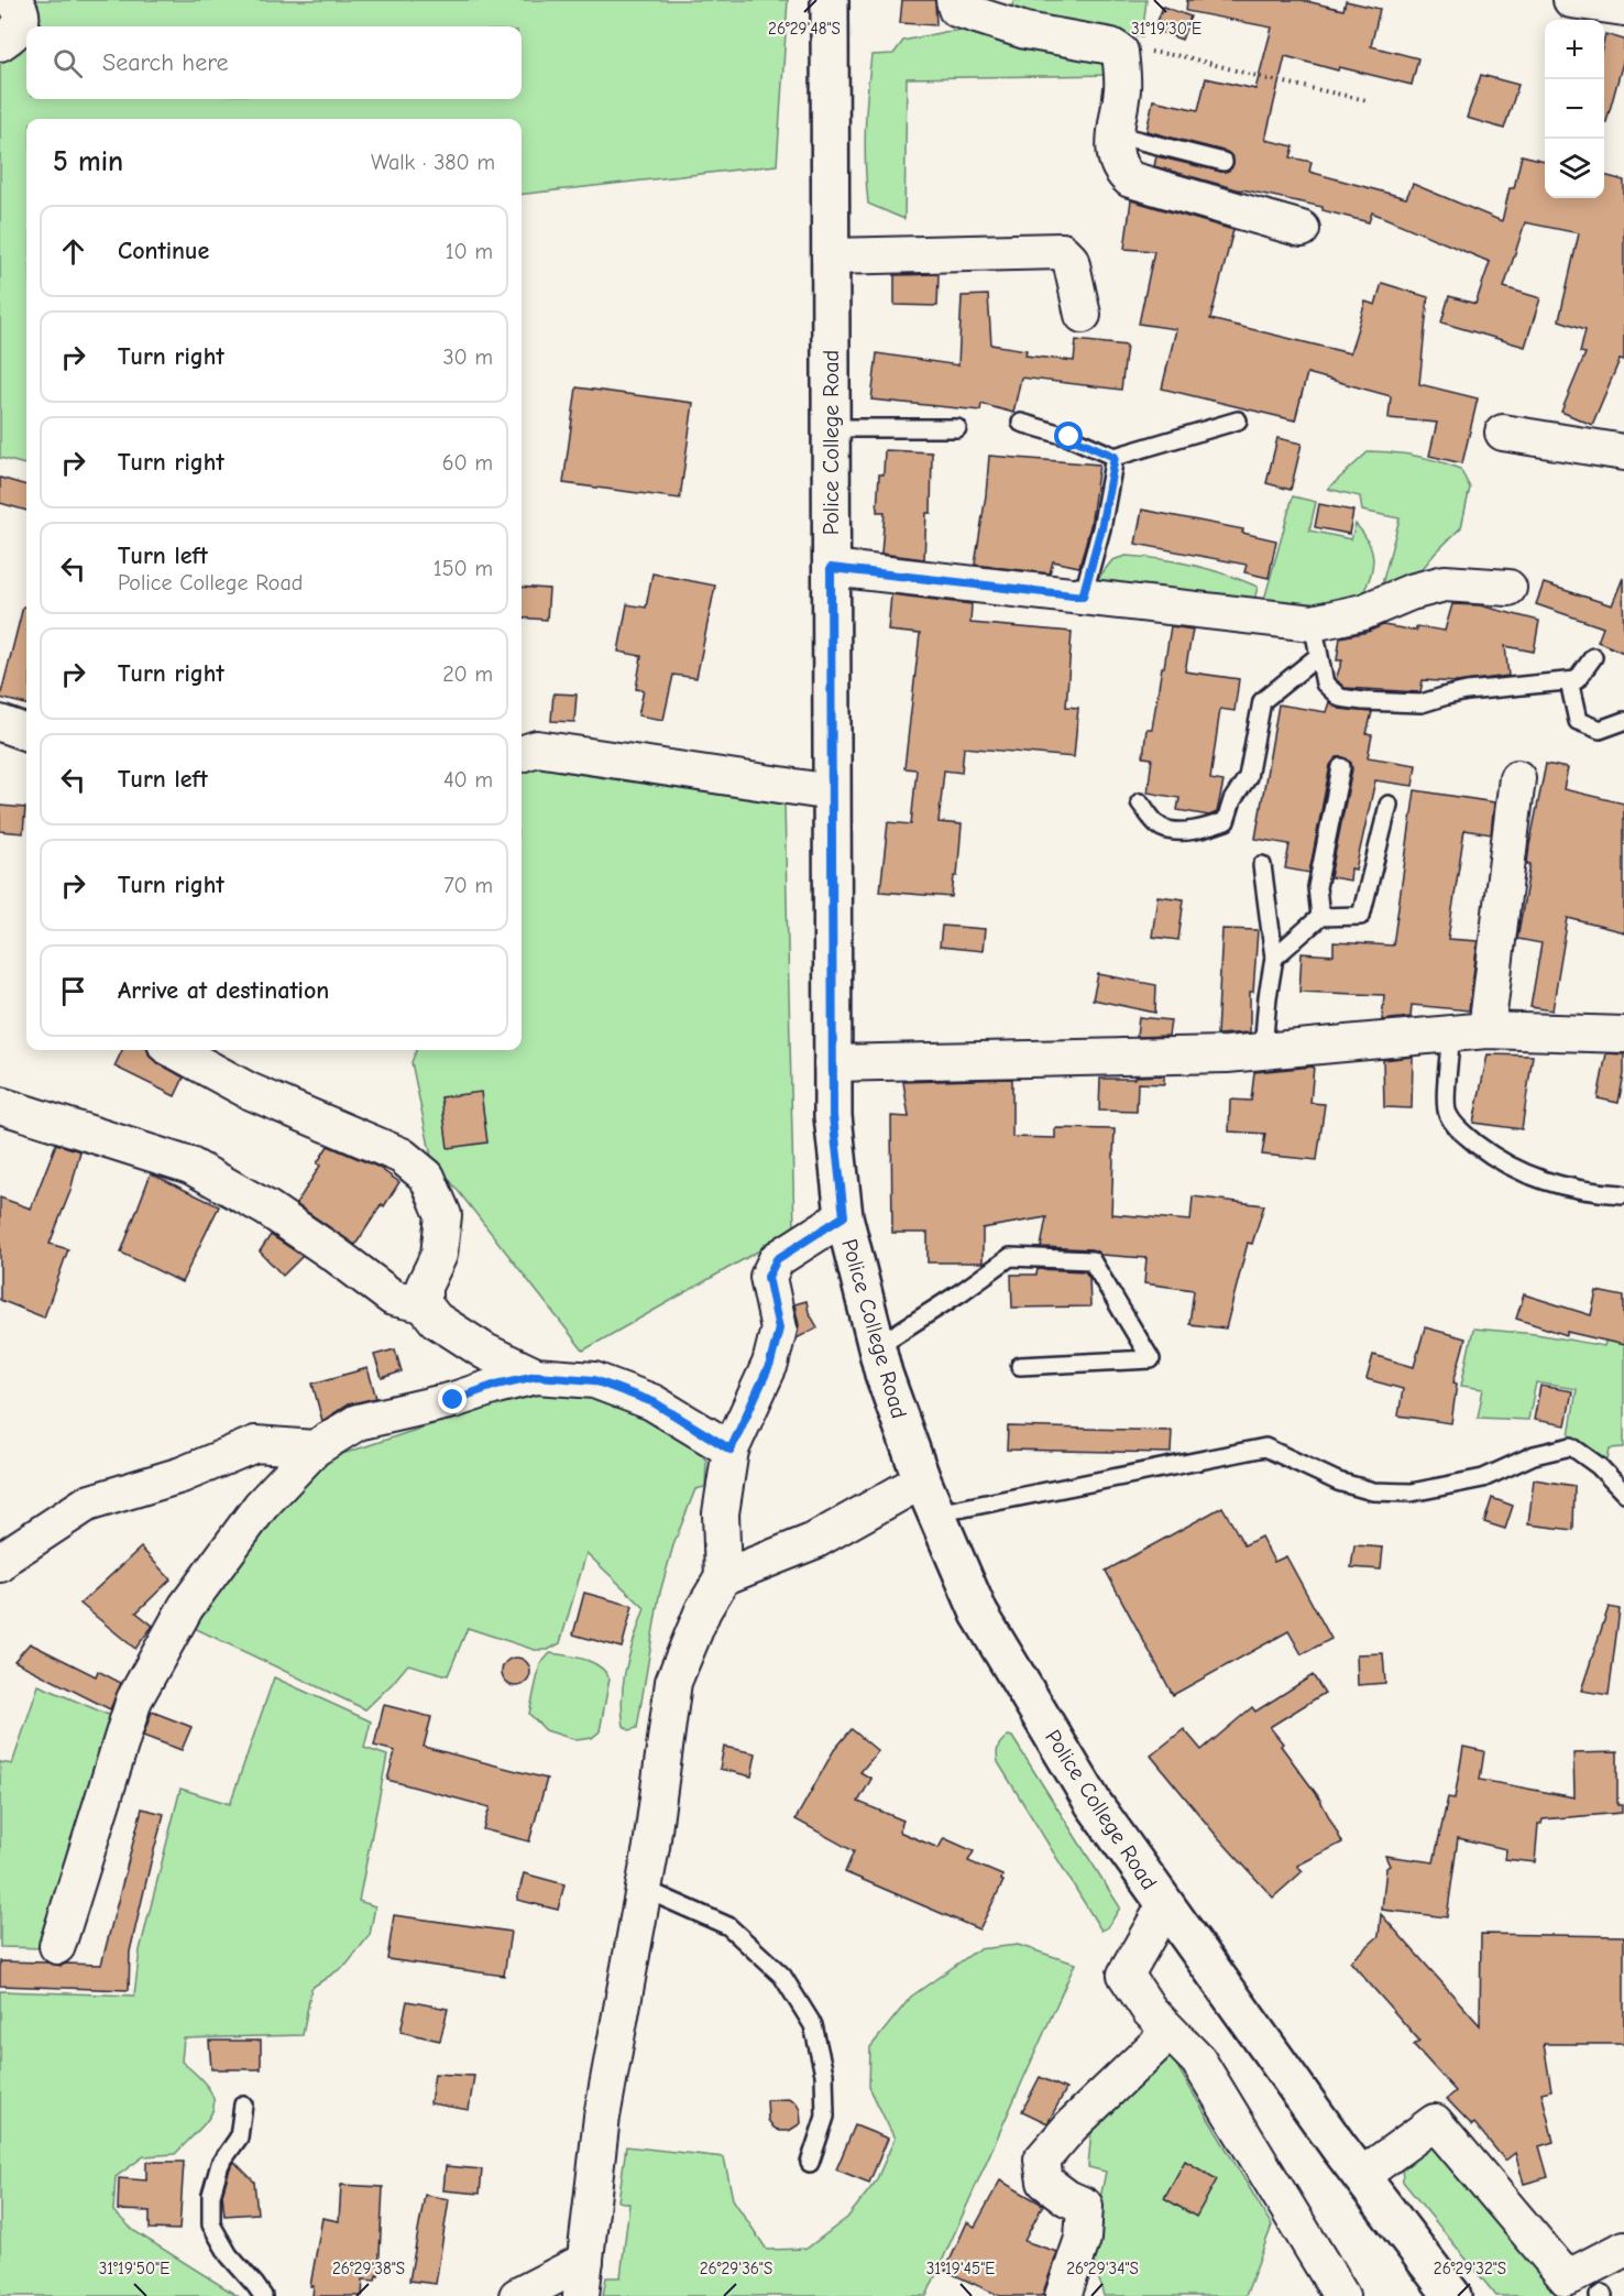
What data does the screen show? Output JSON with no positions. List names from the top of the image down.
{
  "streets": {
    "street": ["Police College Road"]
  },
  "page": {
    "map_buttons": ["+", "−"],
    "search": "Search here",
    "heading": ["5 min", "Walk · 380 m"],
    "list": [
      ["Continue", "10 m"],
      ["Turn right", "30 m"],
      ["Turn right", "60 m"],
      ["Turn left", "Police College Road", "150 m"],
      ["Turn right", "20 m"],
      ["Turn left", "40 m"],
      ["Turn right", "70 m"],
      "Arrive at destination"
    ]
  },
  "coordinates": [
    "26°29'48\"S",
    "31°19'30\"E",
    "31°19'50\"E",
    "26°29'38\"S",
    "26°29'36\"S",
    "31°19'45\"E",
    "26°29'34\"S",
    "26°29'32\"S"
  ]
}
